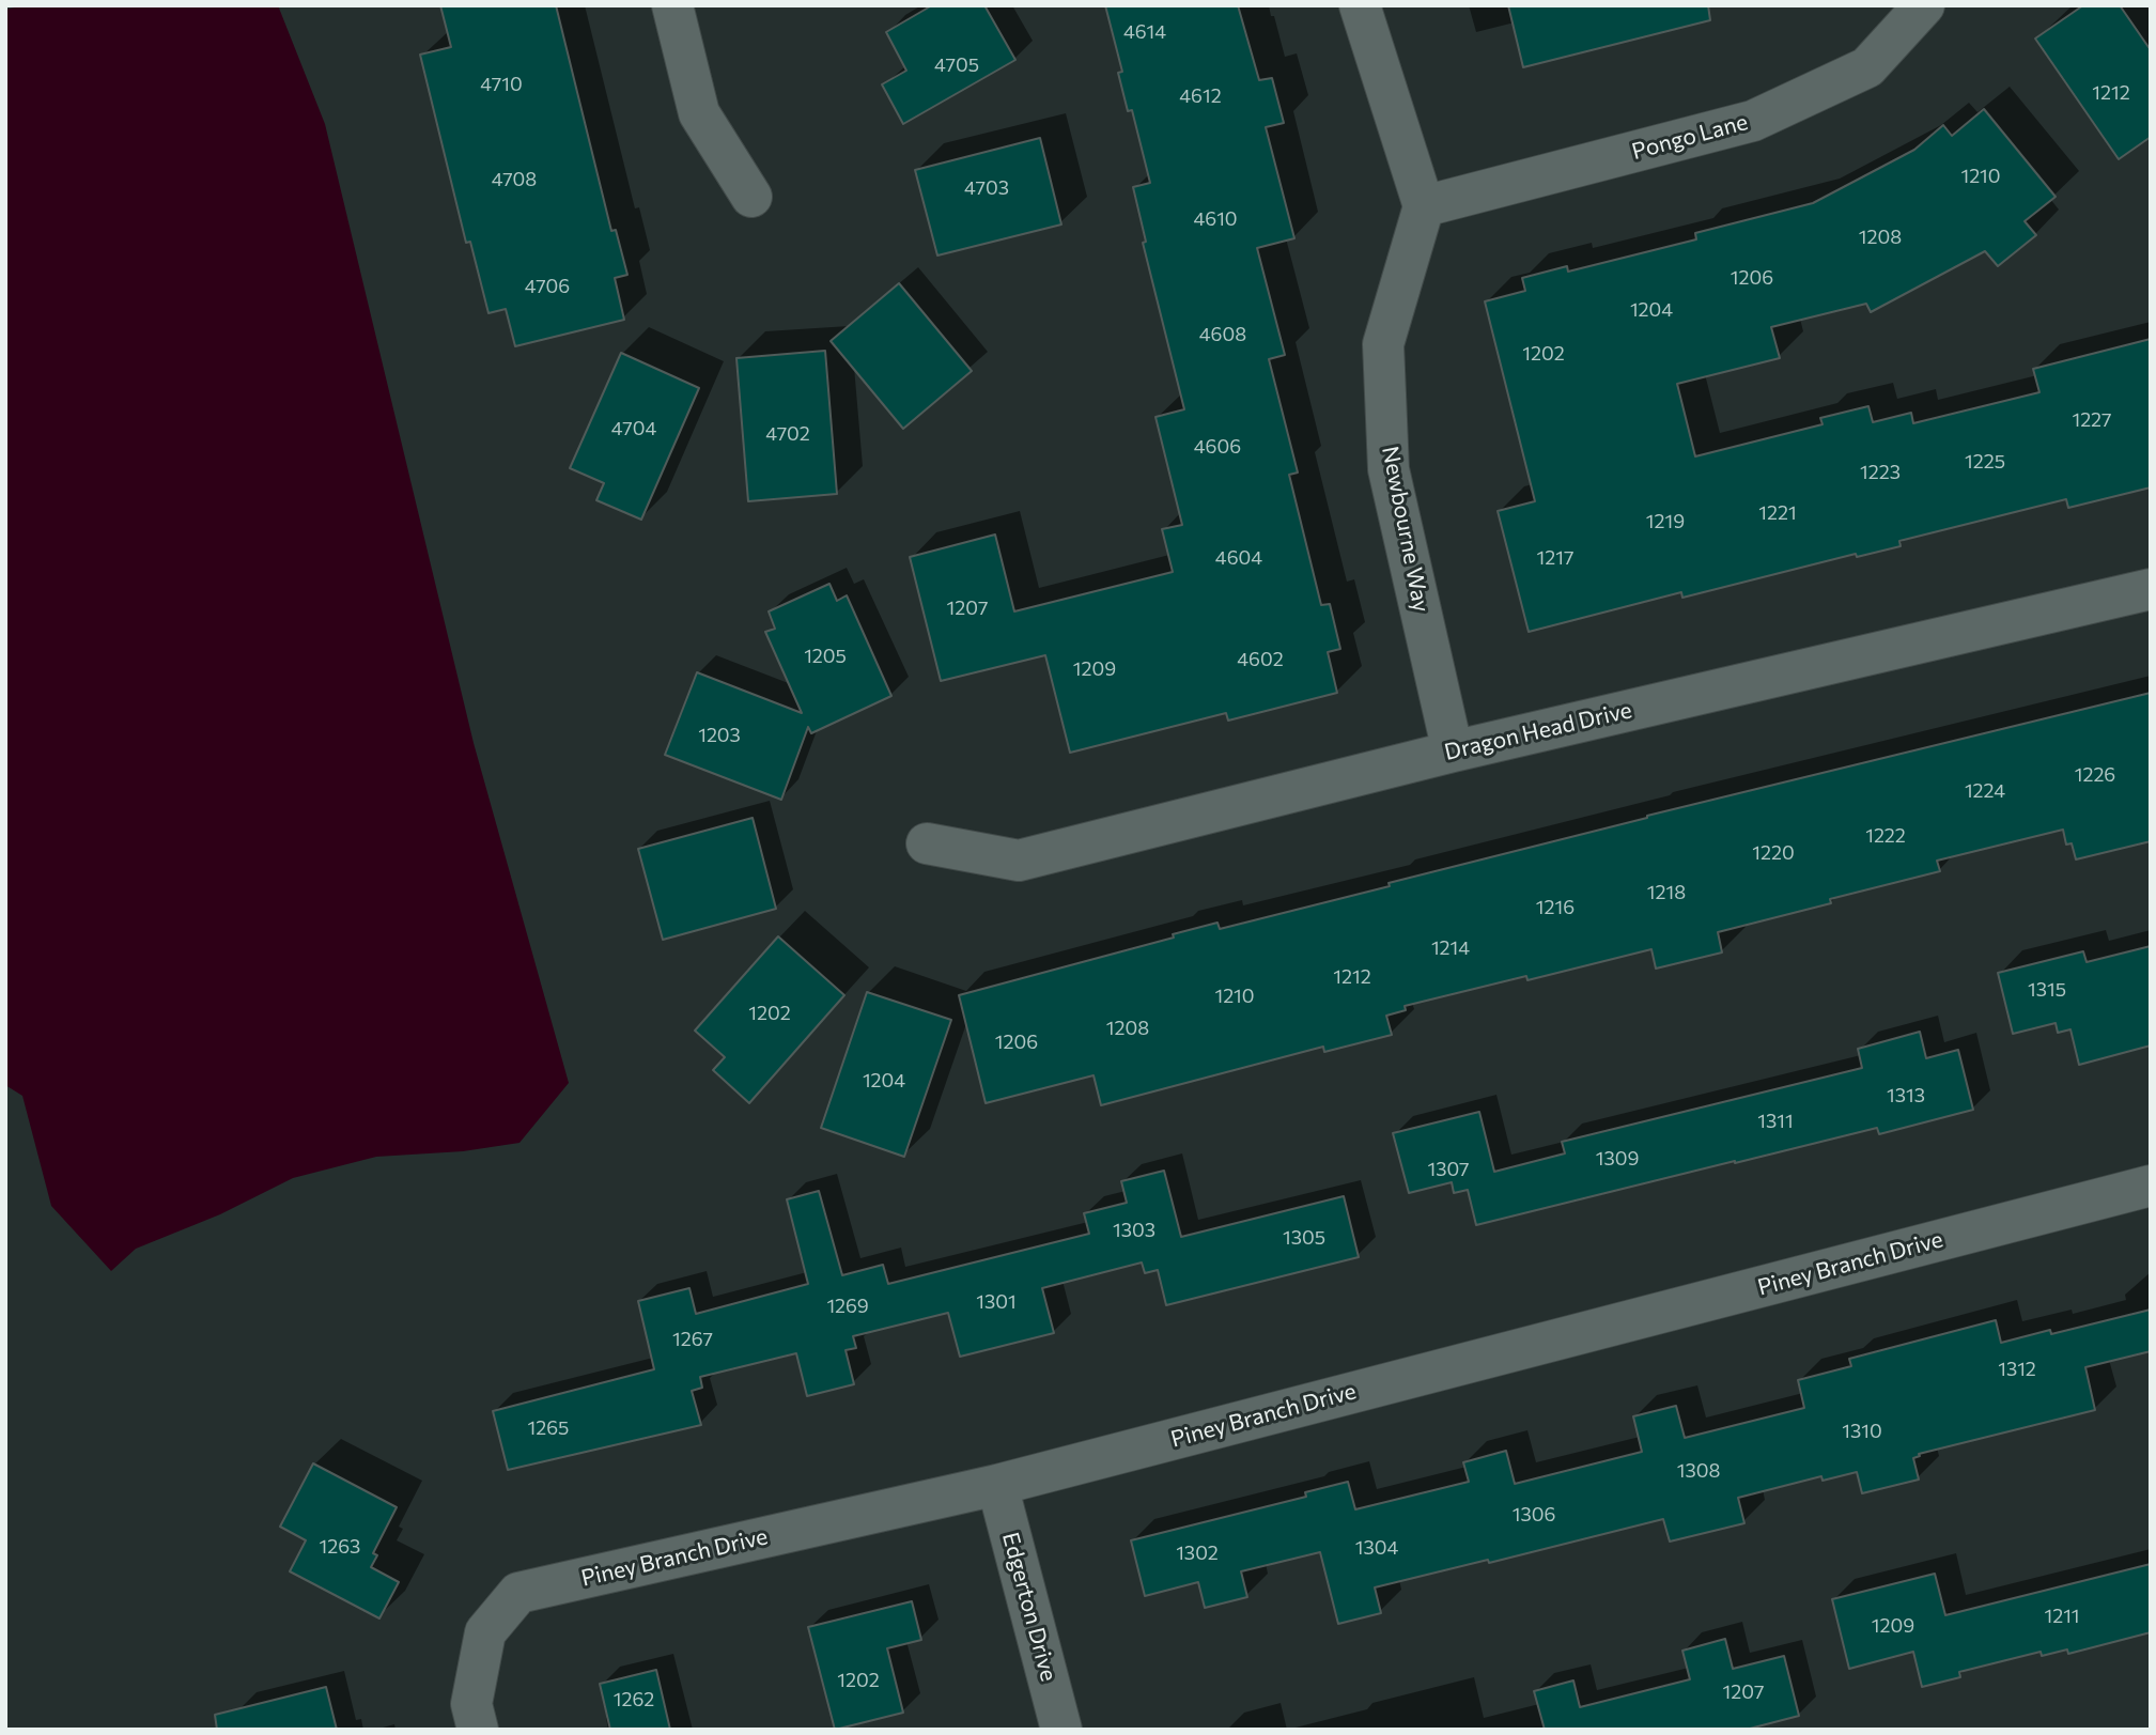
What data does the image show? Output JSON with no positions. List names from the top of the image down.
{
  "streets": {
    "street": [
      "Pongo Lane",
      "Newbourne Way",
      "Dragon Head Drive",
      "Piney Branch Drive",
      "Edgerton Drive"
    ]
  },
  "crossings": [
    ["Pongo Lane", "Newbourne Way"],
    ["Newbourne Way", "Dragon Head Drive"],
    ["Piney Branch Drive", "Edgerton Drive"]
  ],
  "house_numbers": [
    "4614",
    "4705",
    "4710",
    "1212",
    "4612",
    "1210",
    "4708",
    "4703",
    "4610",
    "1208",
    "1206",
    "4706",
    "1204",
    "4608",
    "1202",
    "1227",
    "4704",
    "4702",
    "4606",
    "1225",
    "1223",
    "1221",
    "1219",
    "4604",
    "1217",
    "1207",
    "1205",
    "4602",
    "1209",
    "1203",
    "1226",
    "1224",
    "1222",
    "1220",
    "1218",
    "1216",
    "1214",
    "1212",
    "1315",
    "1210",
    "1202",
    "1208",
    "1206",
    "1204",
    "1313",
    "1311",
    "1309",
    "1307",
    "1303",
    "1305",
    "1301",
    "1269",
    "1267",
    "1312",
    "1265",
    "1310",
    "1308",
    "1306",
    "1263",
    "1304",
    "1302",
    "1211",
    "1209",
    "1202",
    "1207",
    "1262"
  ]
}
